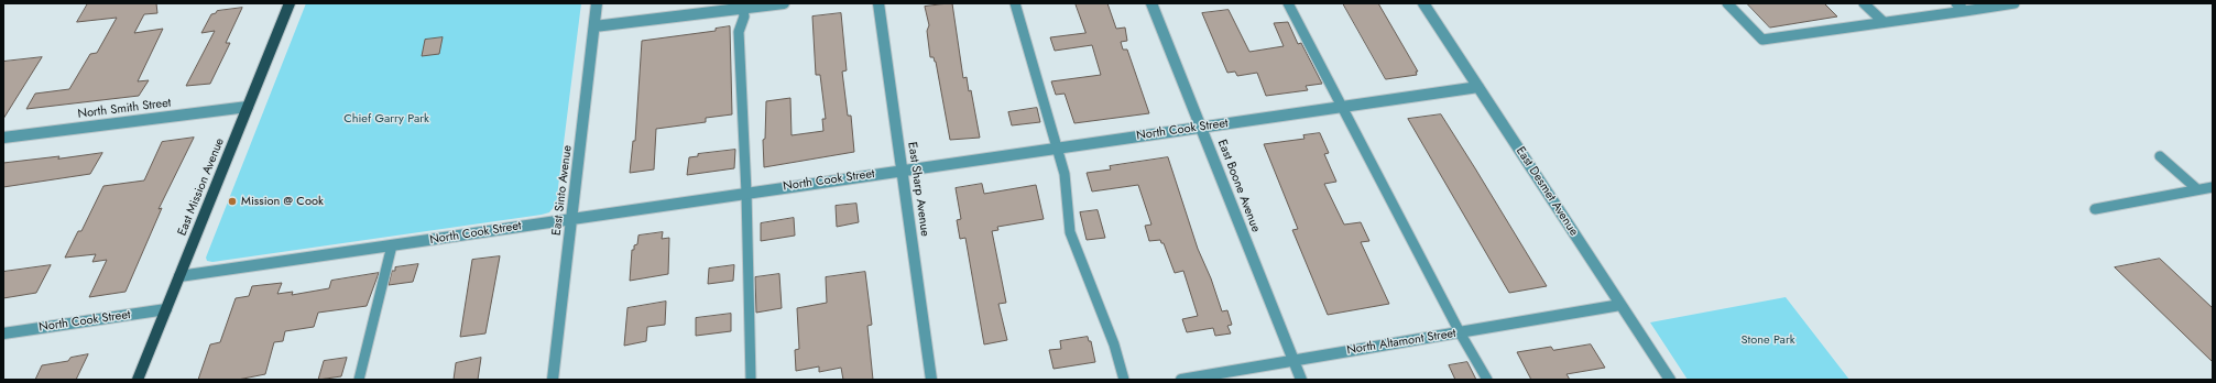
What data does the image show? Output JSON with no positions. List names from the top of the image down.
{
  "streets": {
    "main road": ["East Mission Avenue"],
    "street": [
      "North Smith Street",
      "North Cook Street",
      "East Boone Avenue",
      "East Sharp Avenue",
      "East Sinto Avenue",
      "East Desmet Avenue",
      "North Altamont Street"
    ]
  },
  "crossings": [
    ["North Smith Street", "East Mission Avenue"],
    ["North Cook Street", "East Boone Avenue"],
    ["North Cook Street", "East Mission Avenue"],
    ["North Cook Street", "East Sharp Avenue"],
    ["North Cook Street", "East Sinto Avenue"],
    ["North Cook Street", "East Desmet Avenue"],
    ["East Boone Avenue", "North Altamont Street"],
    ["East Desmet Avenue", "North Altamont Street"]
  ],
  "parks": ["Chief Garry Park", "Stone Park"],
  "places": ["Mission @ Cook"]
}
